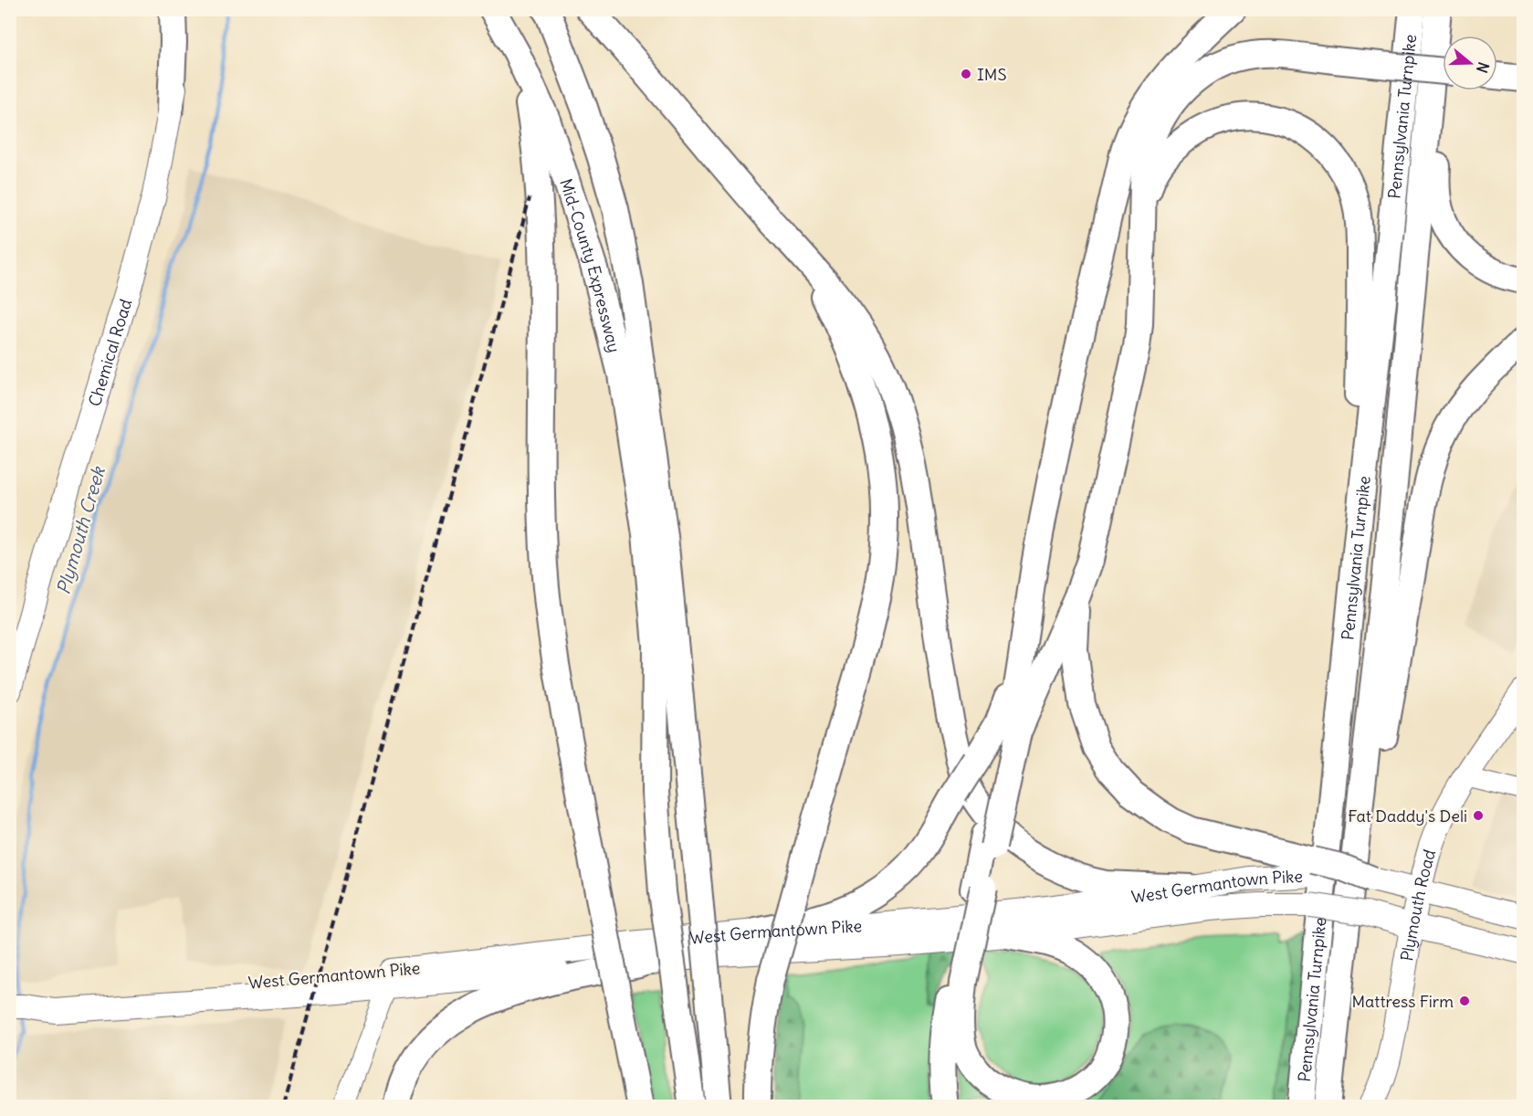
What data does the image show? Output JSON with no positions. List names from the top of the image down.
{
  "streets": {
    "highway": ["Pennsylvania Turnpike", "Mid-County Expressway"],
    "main road": ["Chemical Road", "West Germantown Pike", "Plymouth Road"]
  },
  "crossings": [
    ["West Germantown Pike", "Plymouth Road"]
  ],
  "water": ["Plymouth Creek"],
  "places": ["IMS", "Fat Daddy's Deli", "Mattress Firm"],
  "north": "right"
}
